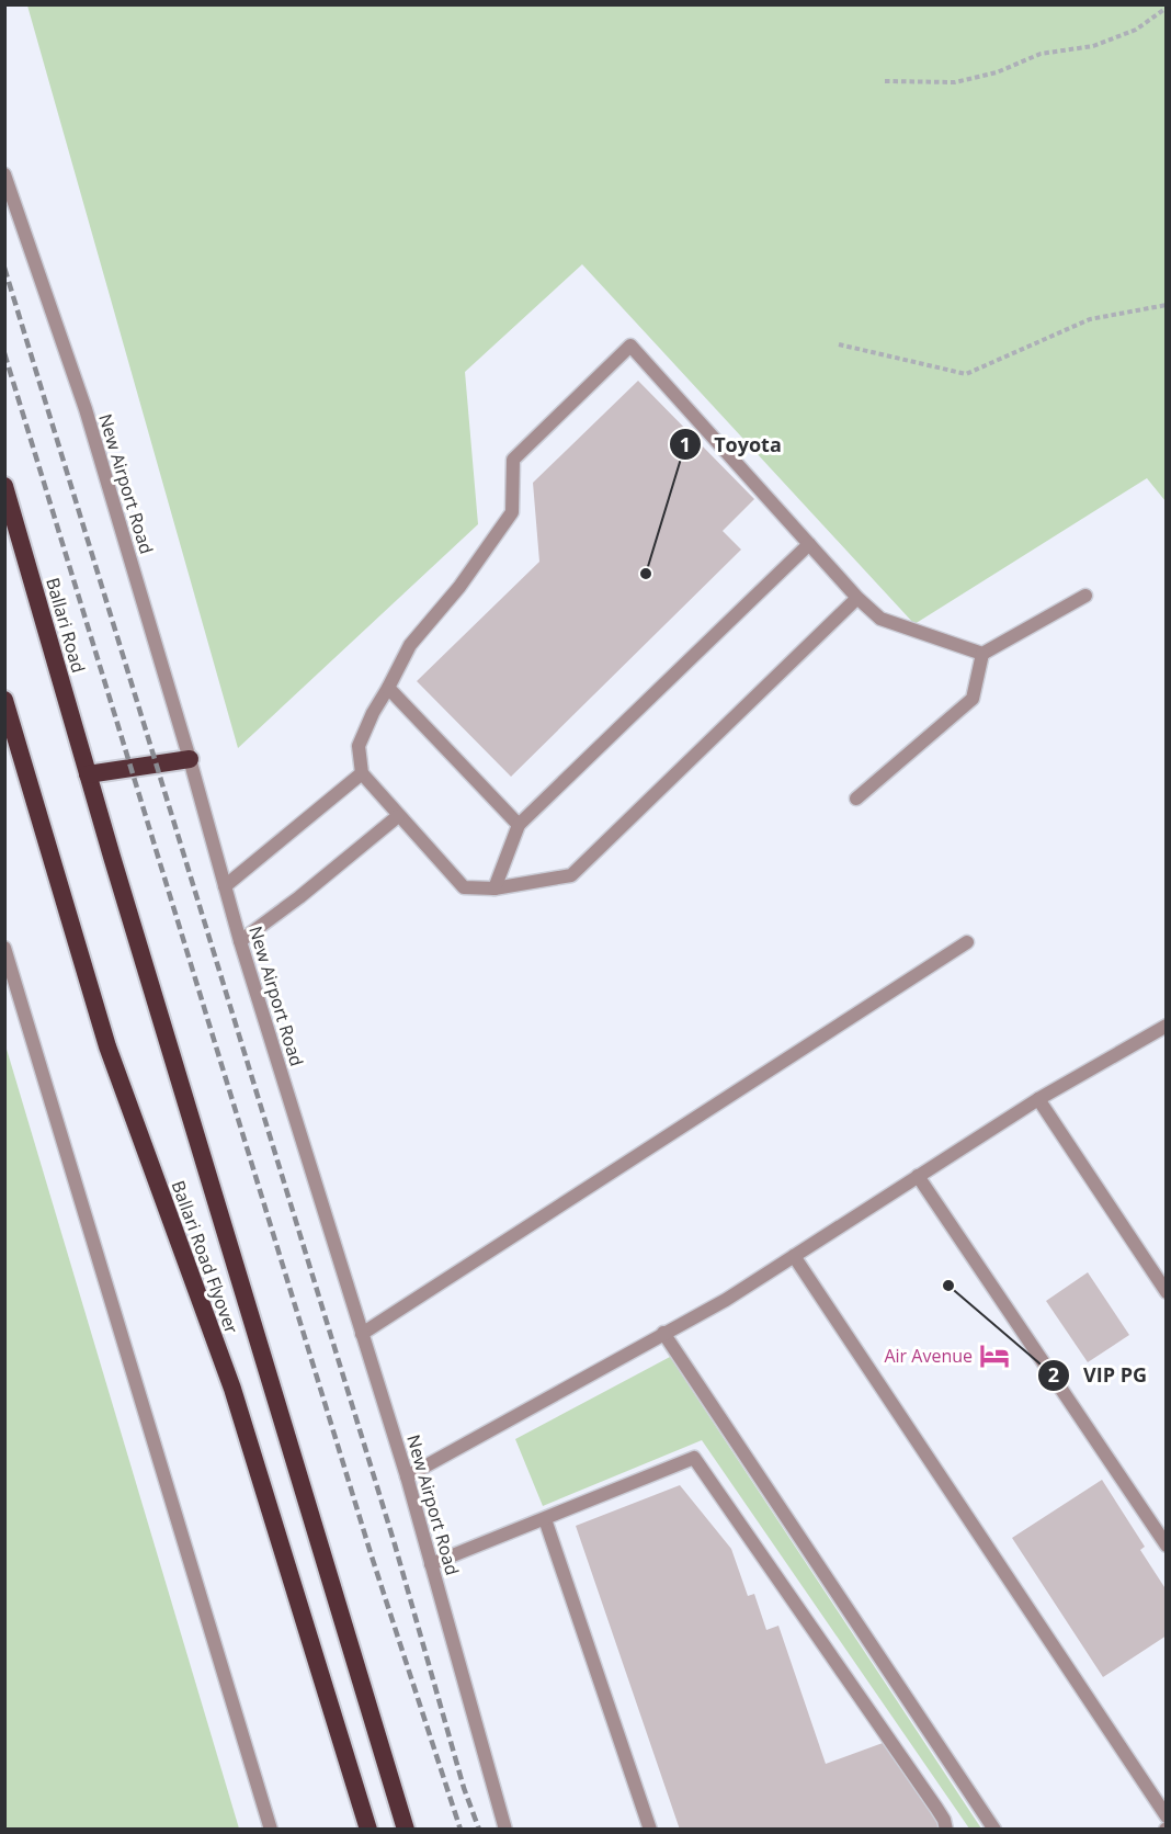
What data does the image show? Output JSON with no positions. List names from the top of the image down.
{
  "streets": {
    "highway": ["Ballari Road", "Ballari Road Flyover"],
    "street": ["New Airport Road"]
  },
  "crossings": [
    ["Ballari Road", "Ballari Road Flyover"]
  ],
  "places": {
    "other": ["Toyota", "VIP PG"],
    "hotel": ["Air Avenue"]
  }
}
